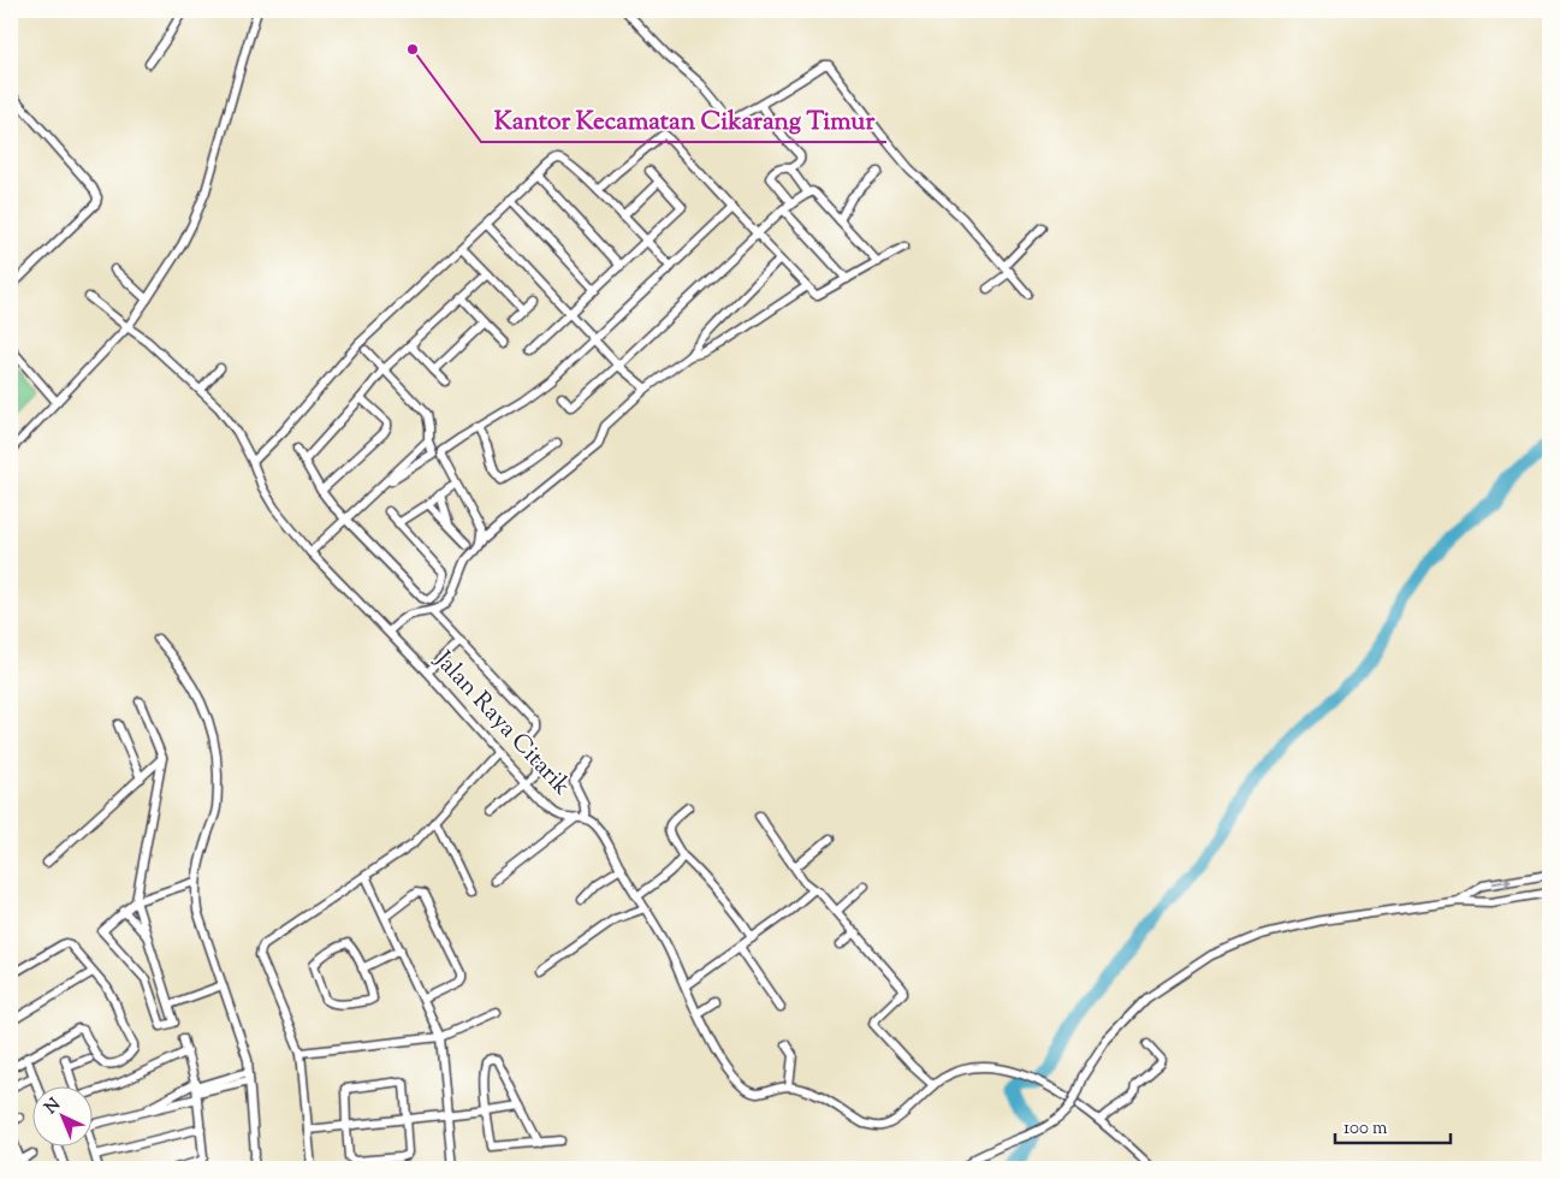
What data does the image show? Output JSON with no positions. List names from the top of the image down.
{
  "streets": {
    "street": ["Jalan Raya Citarik"]
  },
  "places": ["Kantor Kecamatan Cikarang Timur"],
  "scale_bar": "100 m",
  "north": "top left"
}
